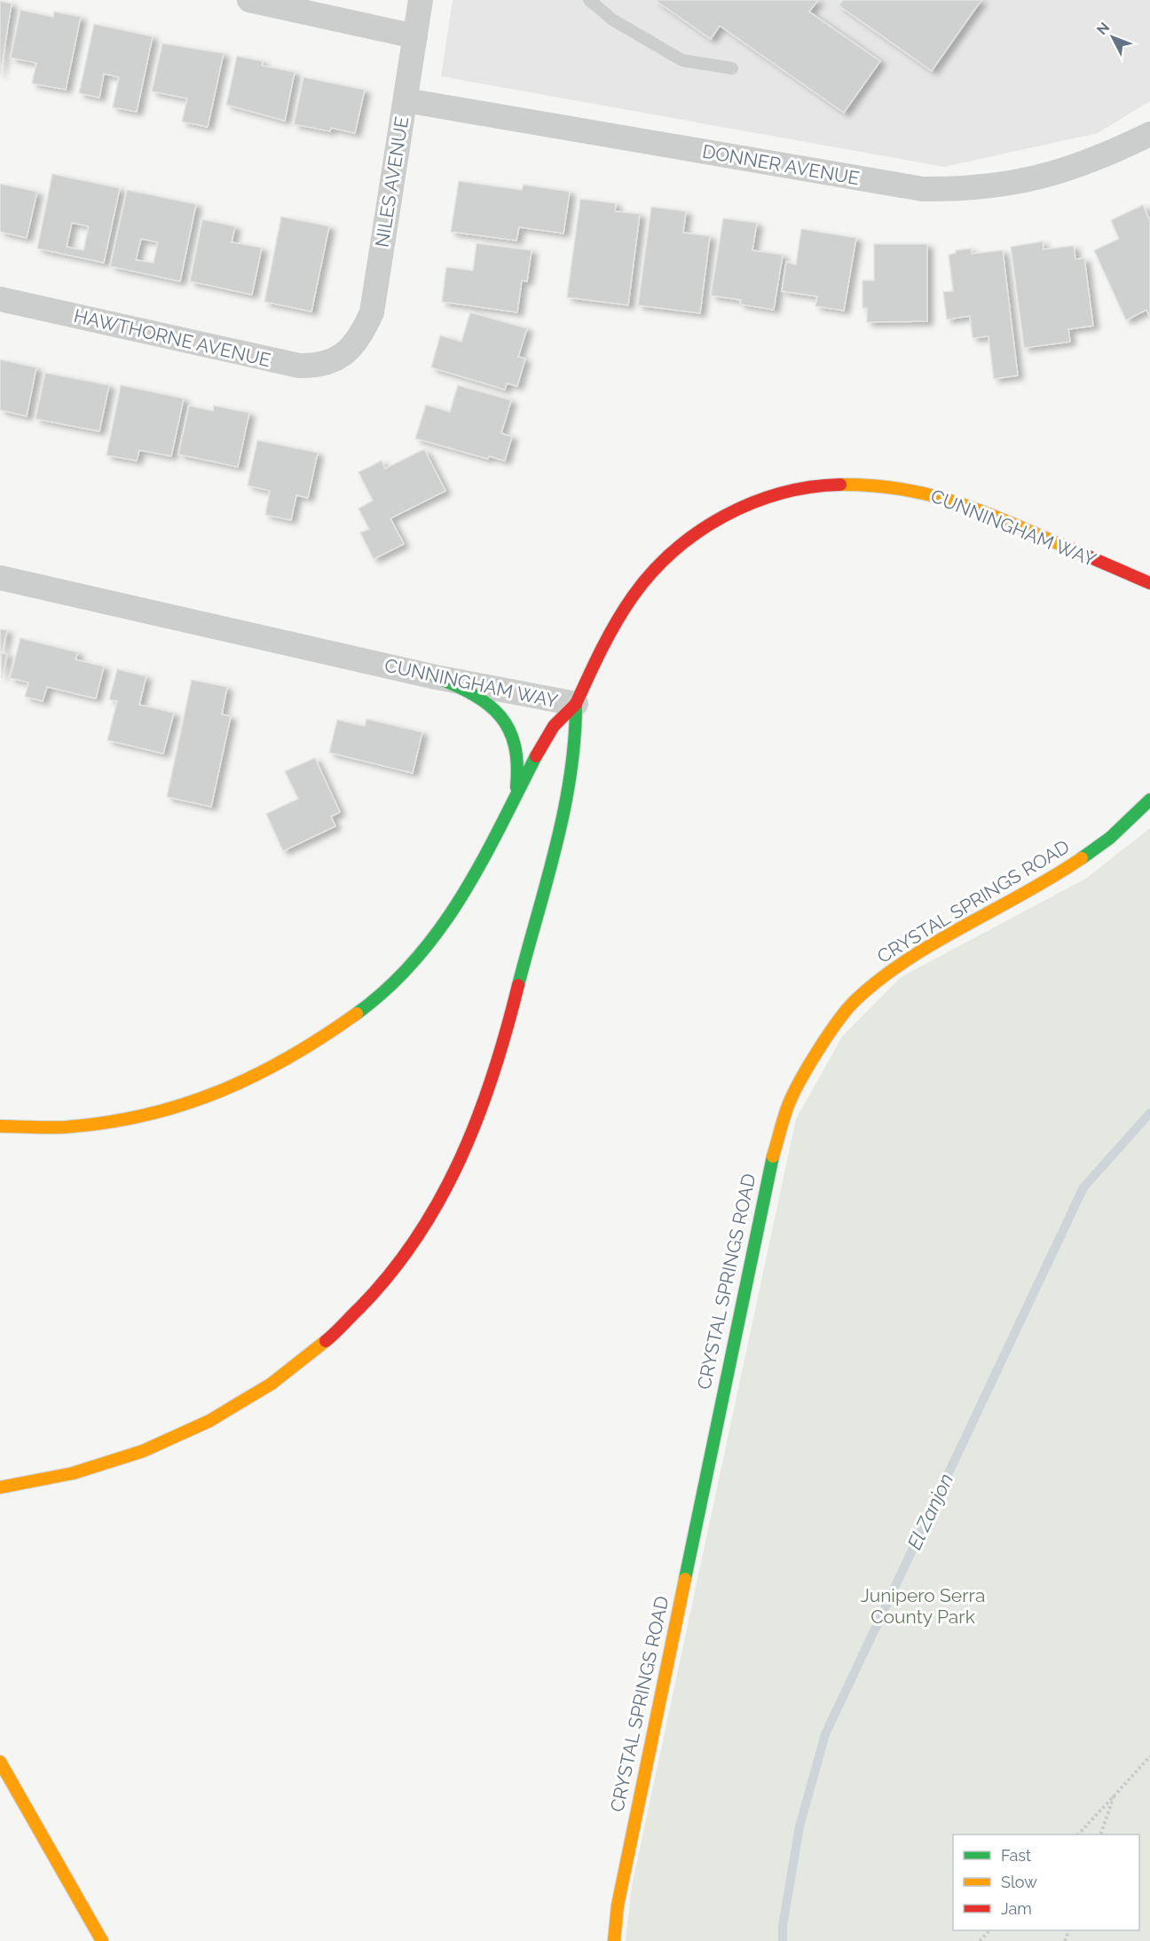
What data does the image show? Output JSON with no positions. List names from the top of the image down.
{
  "streets": {
    "main road": ["CUNNINGHAM WAY", "CRYSTAL SPRINGS ROAD"],
    "street": ["DONNER AVENUE", "NILES AVENUE", "HAWTHORNE AVENUE"]
  },
  "crossings": [
    ["DONNER AVENUE", "NILES AVENUE"],
    ["NILES AVENUE", "HAWTHORNE AVENUE"]
  ],
  "water": ["El Zanjon"],
  "parks": ["Junipero Serra County Park"],
  "legend": ["Fast", "Slow", "Jam"],
  "north": "top left"
}
